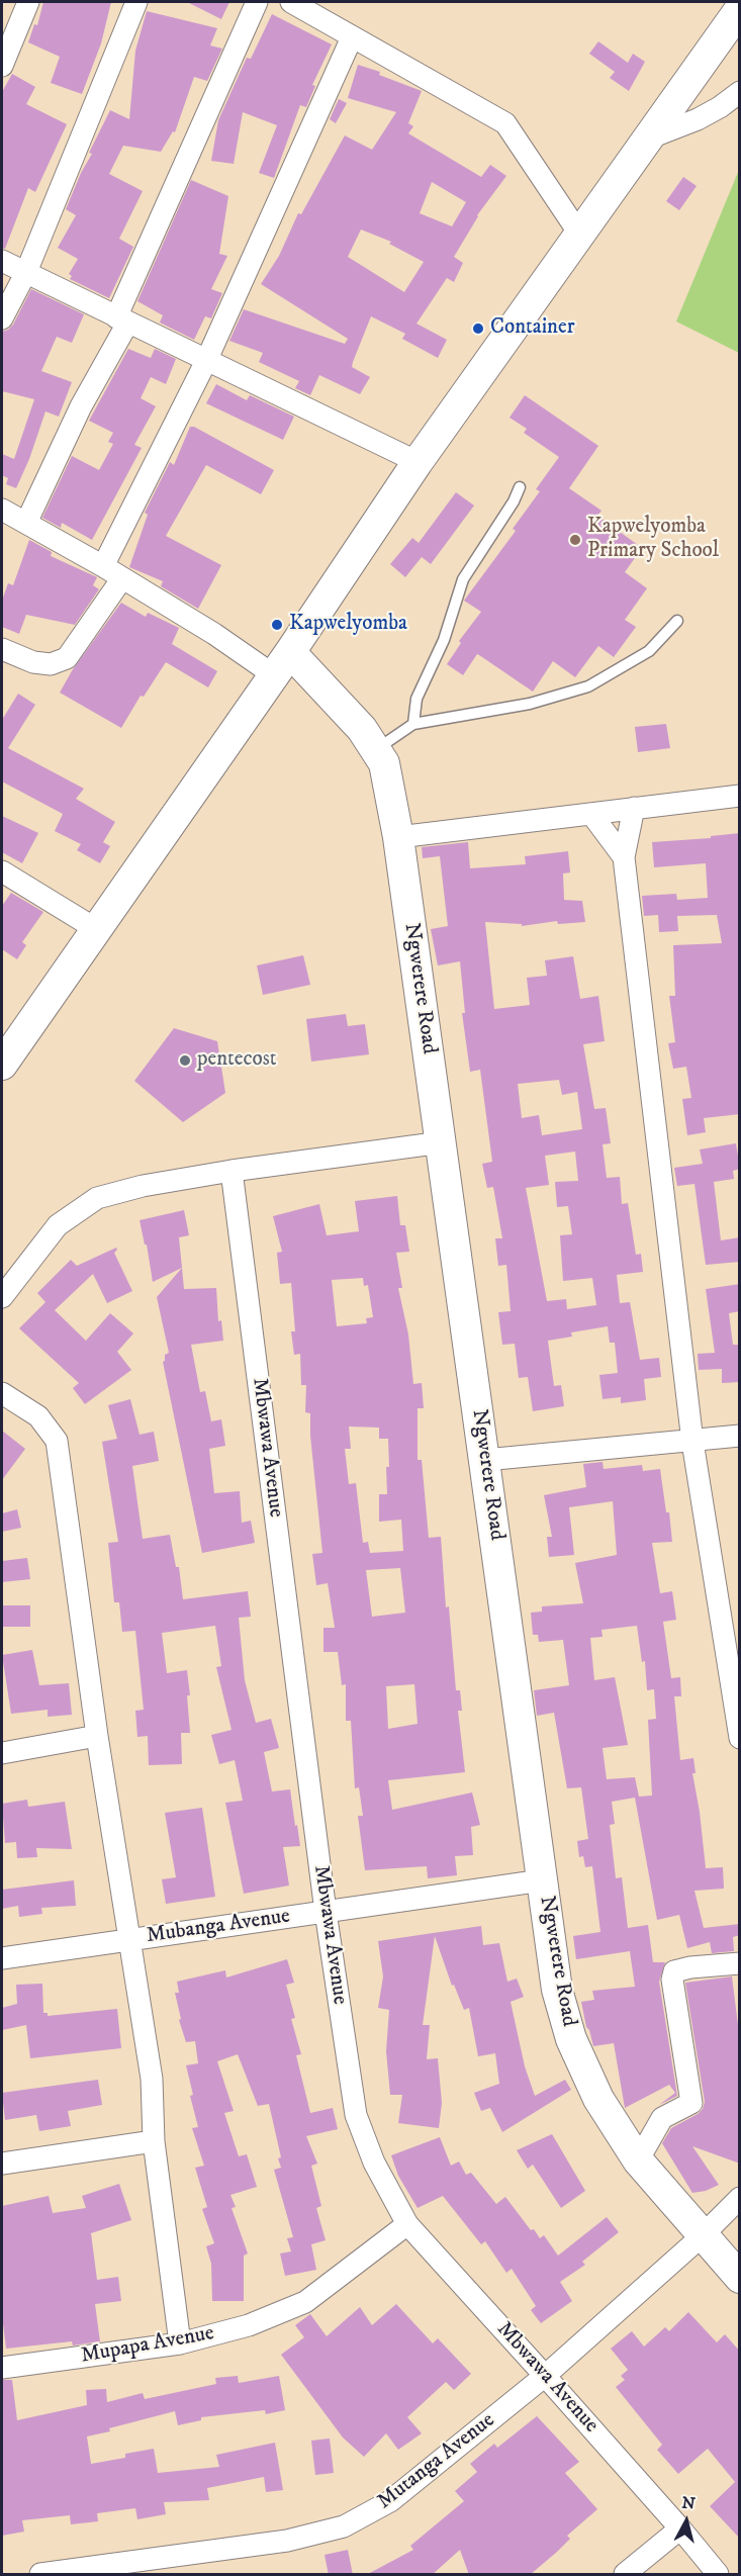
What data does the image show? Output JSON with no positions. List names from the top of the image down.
{
  "streets": {
    "street": [
      "Ngwerere Road",
      "Mbwawa Avenue",
      "Mubanga Avenue",
      "Mupapa Avenue",
      "Mutanga Avenue"
    ]
  },
  "crossings": [
    ["Ngwerere Road", "Mubanga Avenue"],
    ["Ngwerere Road", "Mutanga Avenue"],
    ["Mbwawa Avenue", "Mubanga Avenue"],
    ["Mbwawa Avenue", "Mupapa Avenue"],
    ["Mbwawa Avenue", "Mutanga Avenue"]
  ],
  "places": [
    "Container",
    "Kapwelyomba Primary School",
    "Kapwelyomba",
    "pentecost"
  ],
  "north": "top"
}
